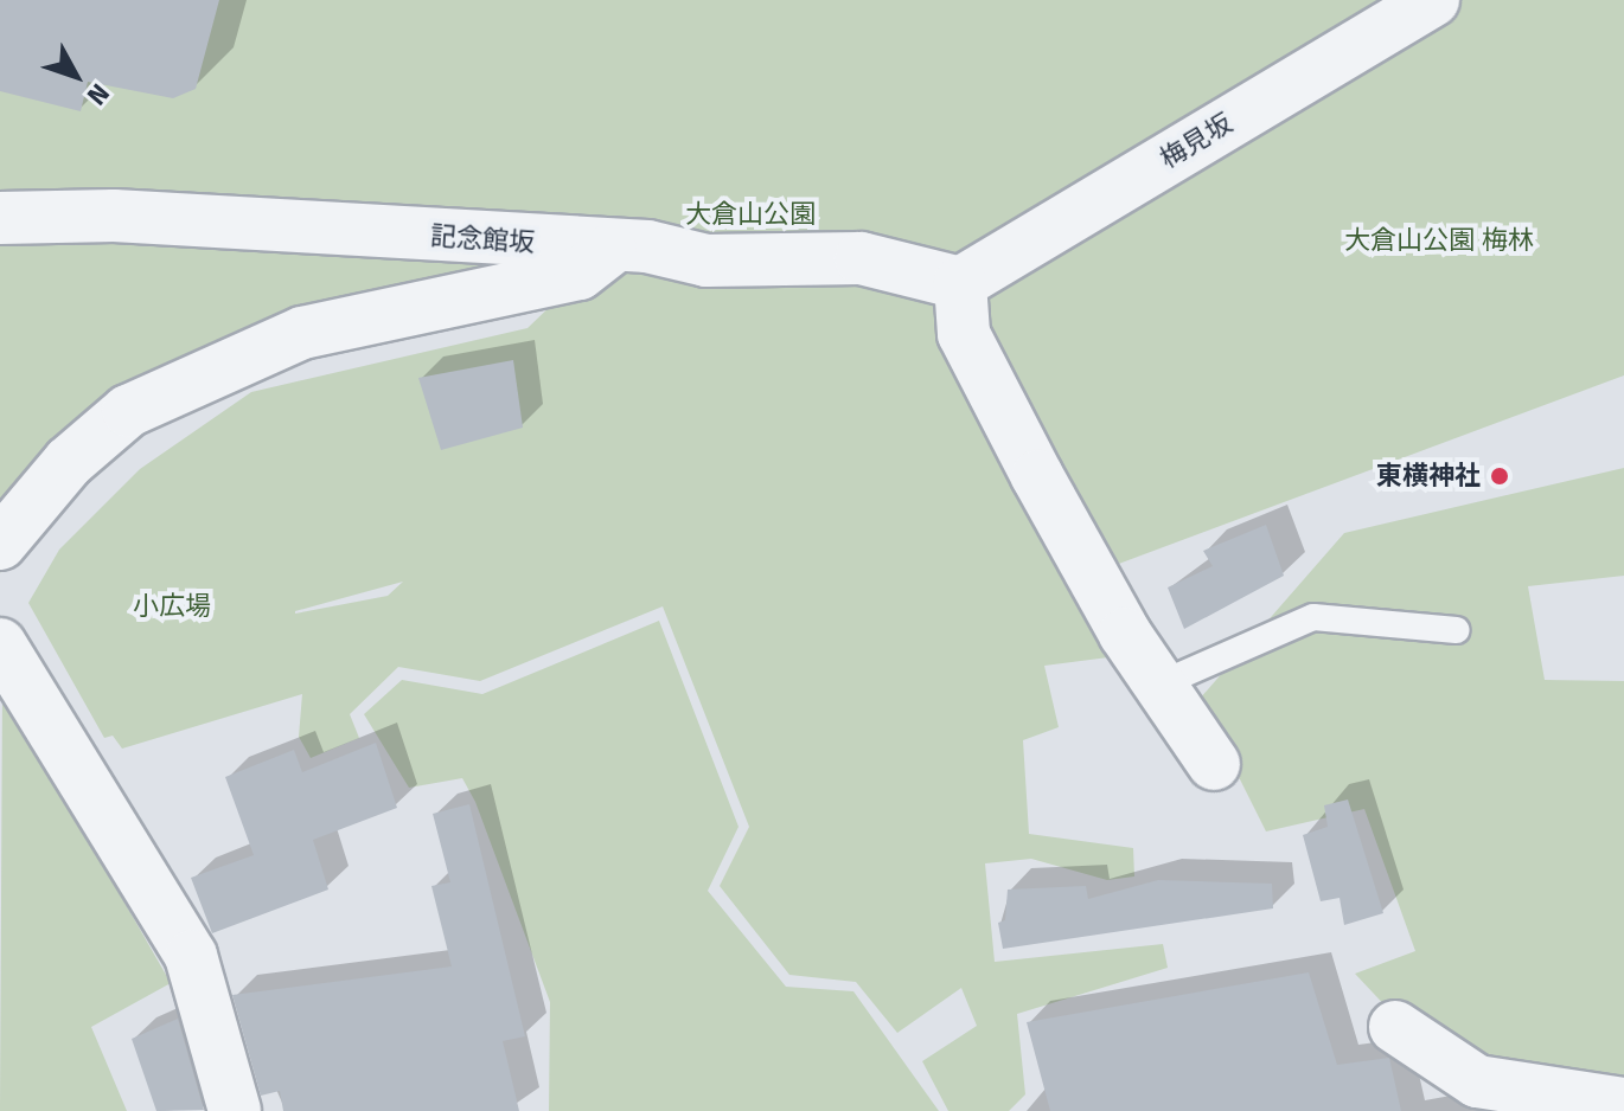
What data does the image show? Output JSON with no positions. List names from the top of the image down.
{
  "streets": {
    "street": ["梅見坂", "記念館坂"]
  },
  "crossings": [
    ["梅見坂", "記念館坂"]
  ],
  "parks": ["大倉山公園", "大倉山公園 梅林", "小広場"],
  "places": ["東横神社"],
  "north": "bottom right"
}
